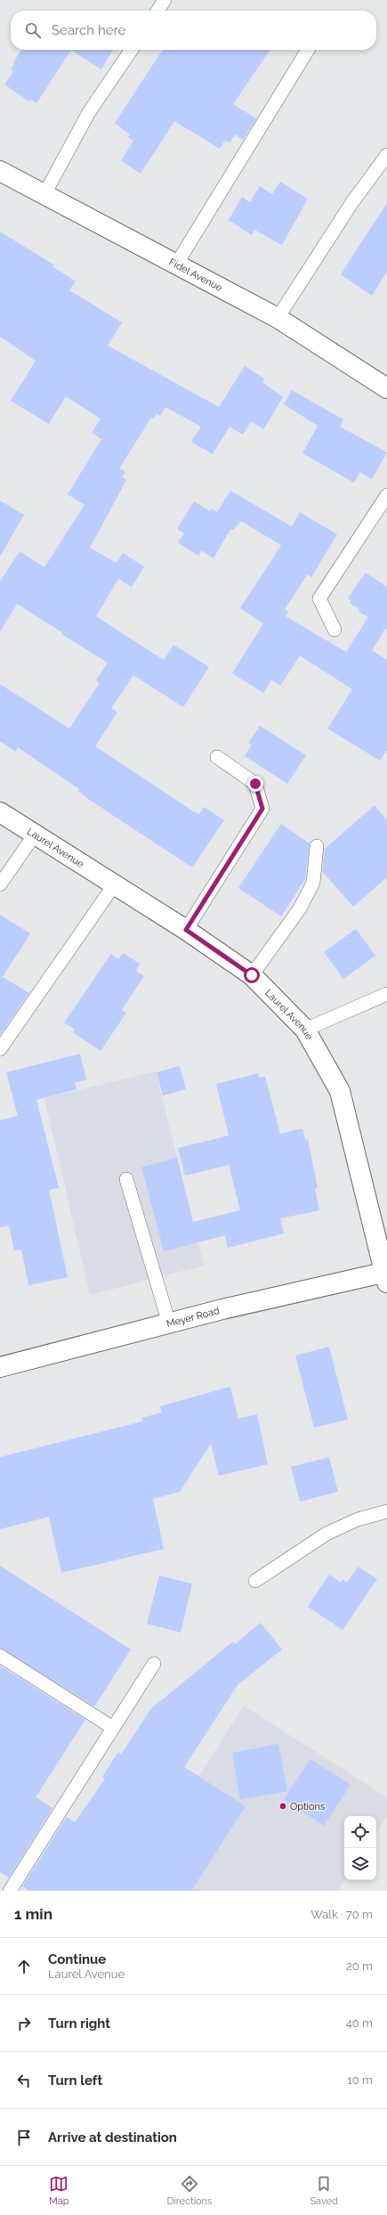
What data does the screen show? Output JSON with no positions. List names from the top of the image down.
{
  "streets": {
    "street": ["Fidel Avenue", "Laurel Avenue", "Meyer Road"]
  },
  "crossings": [
    ["Laurel Avenue", "Meyer Road"]
  ],
  "places": ["Options"],
  "page": {
    "search": "Search here",
    "heading": ["1 min", "Walk · 70 m"],
    "list": [
      ["Continue", "Laurel Avenue", "20 m"],
      ["Turn right", "40 m"],
      ["Turn left", "10 m"],
      "Arrive at destination"
    ],
    "nav": ["Map", "Directions", "Saved"]
  }
}
